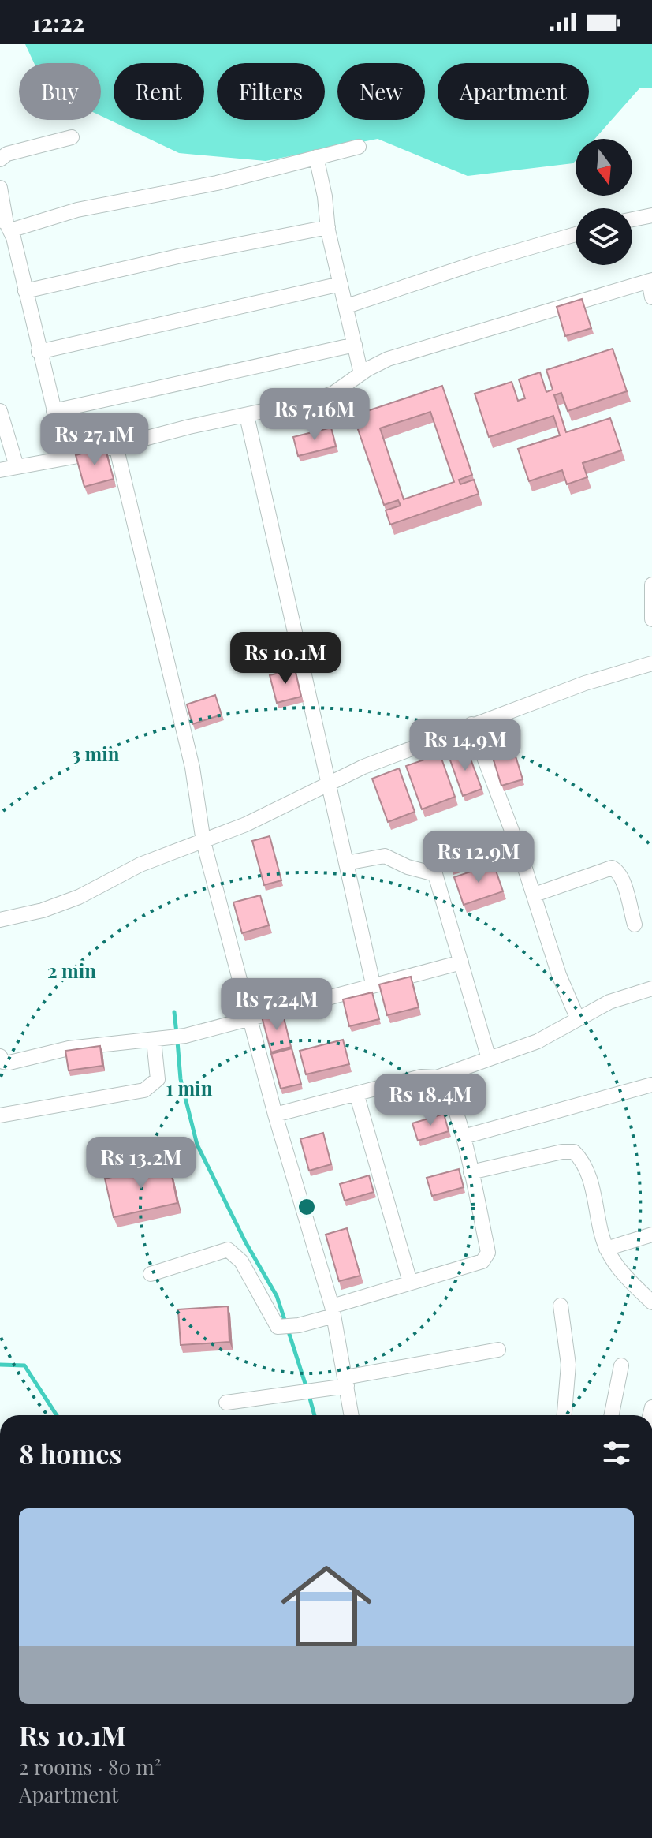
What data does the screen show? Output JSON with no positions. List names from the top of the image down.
{
  "north": "bottom",
  "page": {
    "status": "12:22",
    "chip": [
      "Buy",
      "Rent",
      "Filters",
      "New",
      "Apartment"
    ],
    "price": [
      "Rs 7.16M",
      "Rs 27.1M",
      "Rs 10.1M",
      "Rs 14.9M",
      "Rs 12.9M",
      "Rs 7.24M",
      "Rs 18.4M",
      "Rs 13.2M"
    ],
    "heading": "8 homes",
    "list": [
      {
        "name": "Rs 10.1M",
        "note": "2 rooms · 80 m² · Apartment"
      }
    ]
  },
  "rings": ["3 min", "2 min", "1 min"]
}
